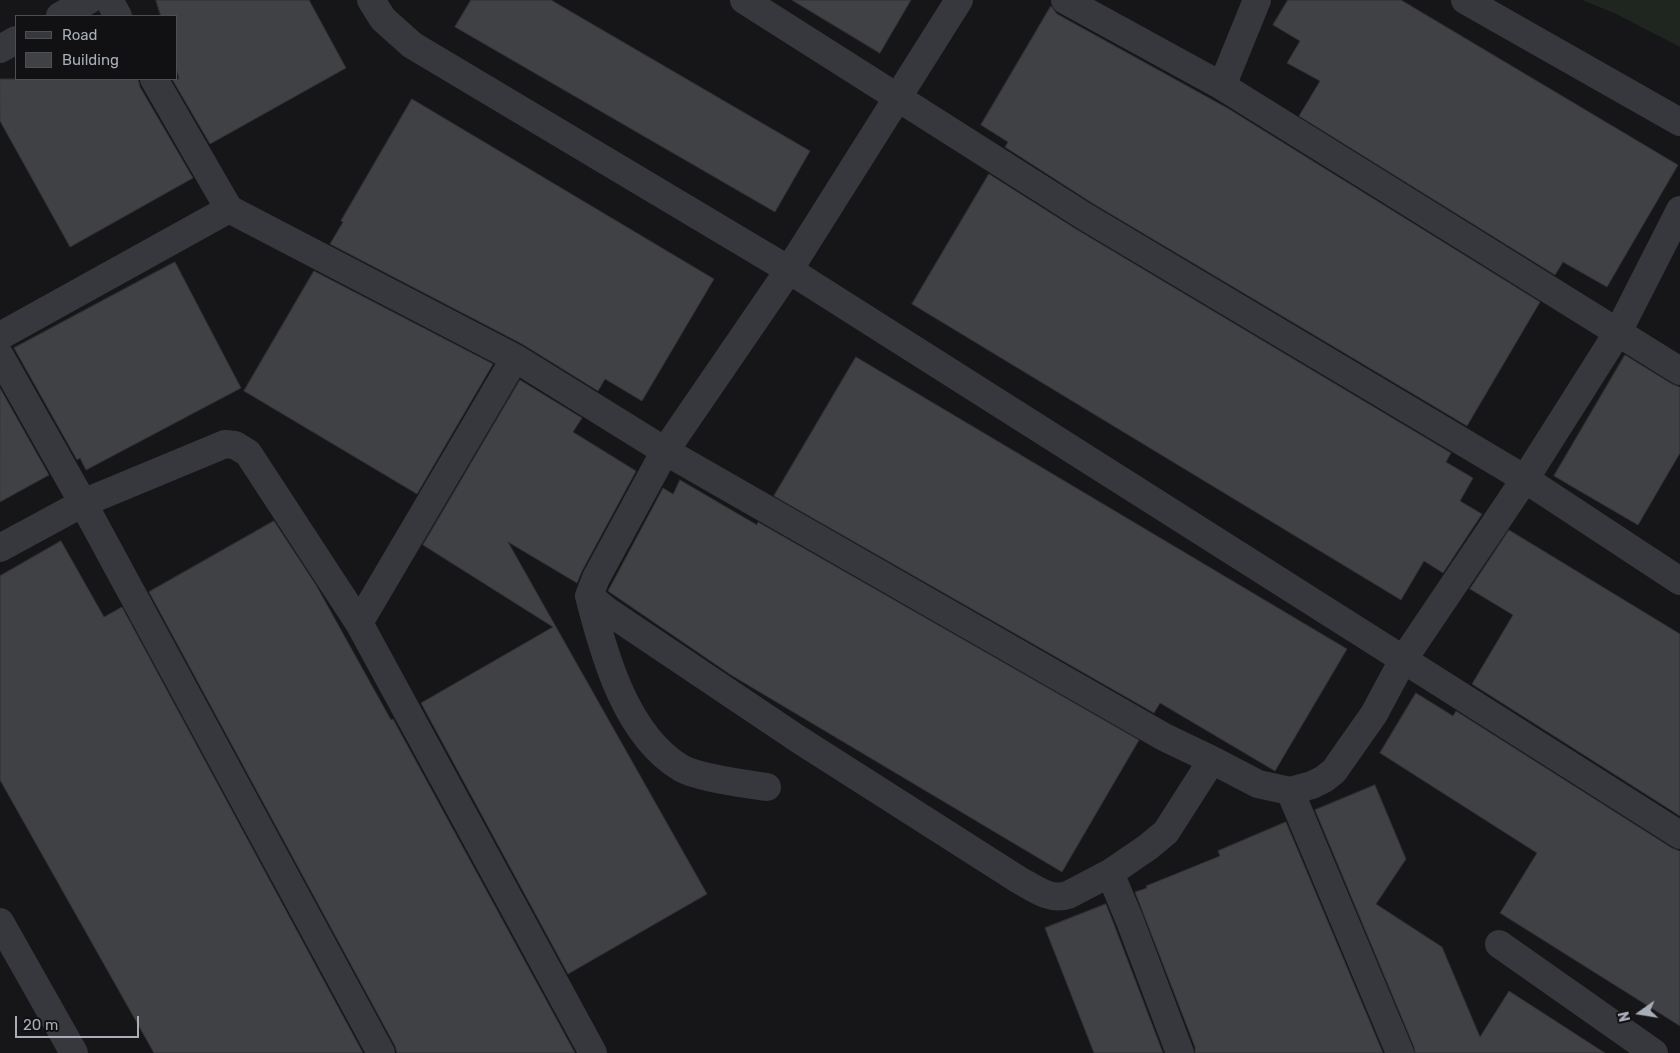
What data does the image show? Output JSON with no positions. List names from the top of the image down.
{
  "legend": ["Road", "Building"],
  "scale_bar": "20 m",
  "north": "left"
}
